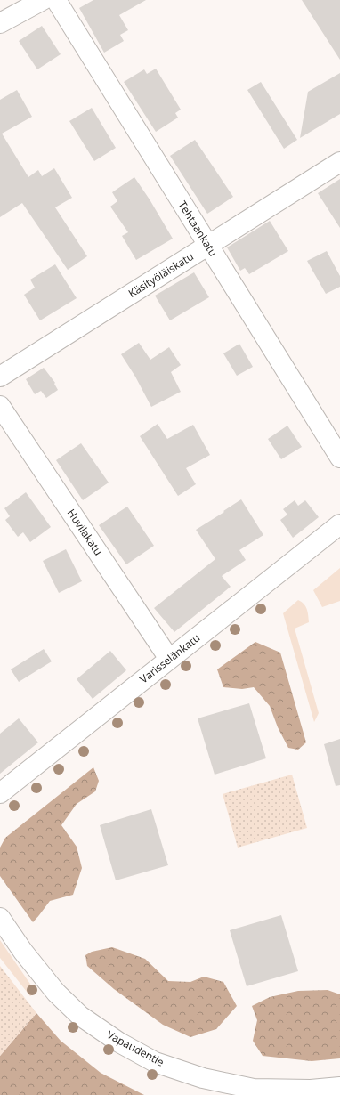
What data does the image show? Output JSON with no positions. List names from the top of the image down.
{
  "streets": {
    "street": [
      "Tehtaankatu",
      "Käsityöläiskatu",
      "Huvilakatu",
      "Varisselänkatu",
      "Vapaudentie"
    ]
  },
  "crossings": [
    ["Tehtaankatu", "Käsityöläiskatu"],
    ["Huvilakatu", "Varisselänkatu"]
  ]
}
